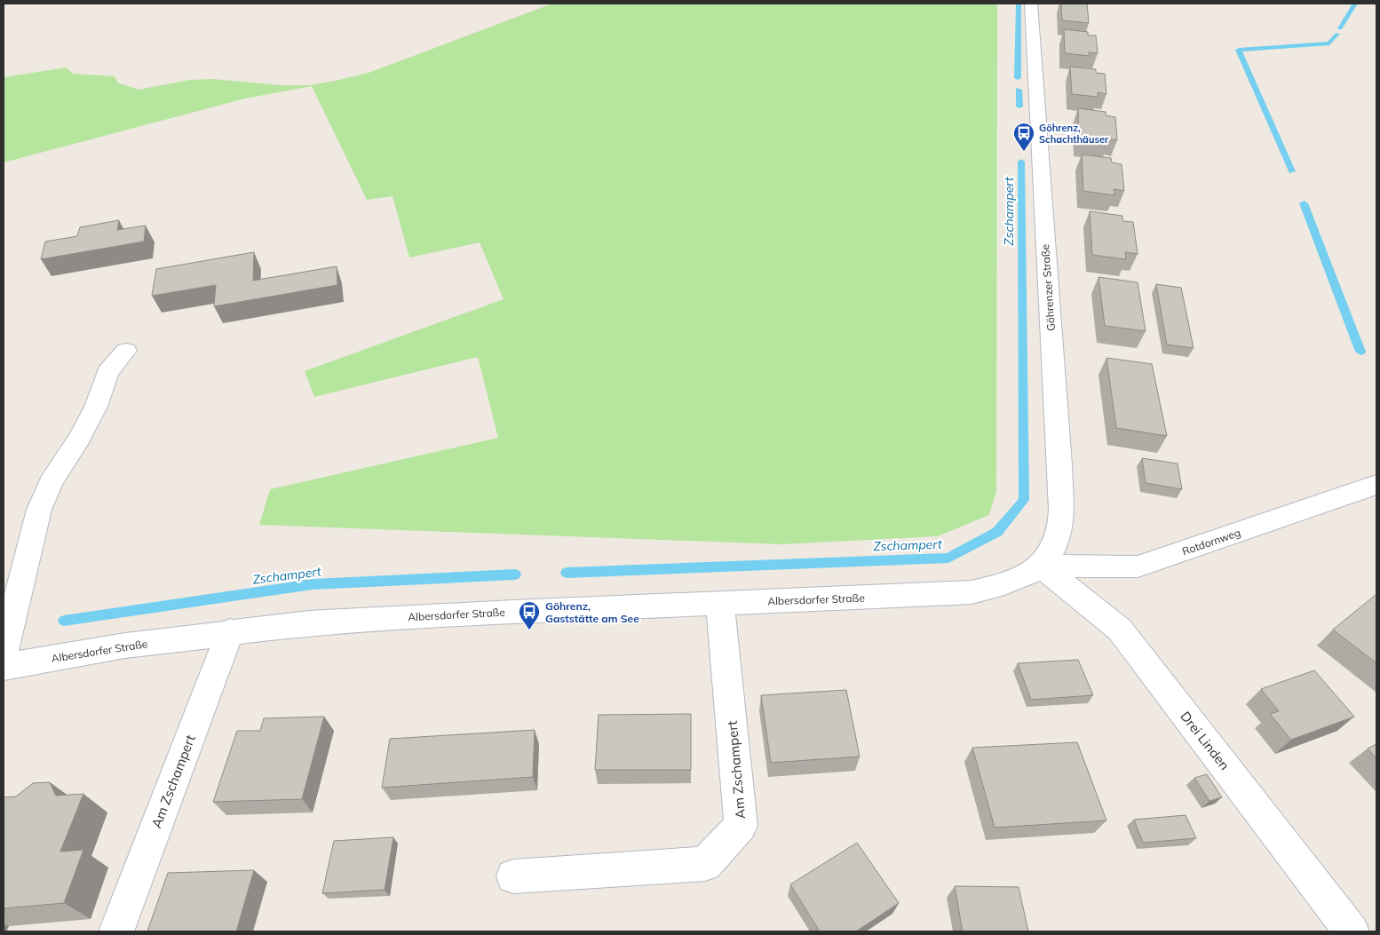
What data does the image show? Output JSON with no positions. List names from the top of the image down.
{
  "streets": {
    "street": [
      "Göhrenzer Straße",
      "Rotdornweg",
      "Albersdorfer Straße",
      "Drei Linden",
      "Am Zschampert"
    ]
  },
  "crossings": [
    ["Göhrenzer Straße", "Rotdornweg"],
    ["Göhrenzer Straße", "Albersdorfer Straße"],
    ["Göhrenzer Straße", "Drei Linden"],
    ["Rotdornweg", "Albersdorfer Straße"],
    ["Rotdornweg", "Drei Linden"],
    ["Albersdorfer Straße", "Drei Linden"],
    ["Albersdorfer Straße", "Am Zschampert"]
  ],
  "water": ["Zschampert"],
  "places": {
    "bus stop": ["Göhrenz, Schachthäuser", "Göhrenz, Gaststätte am See"]
  }
}
